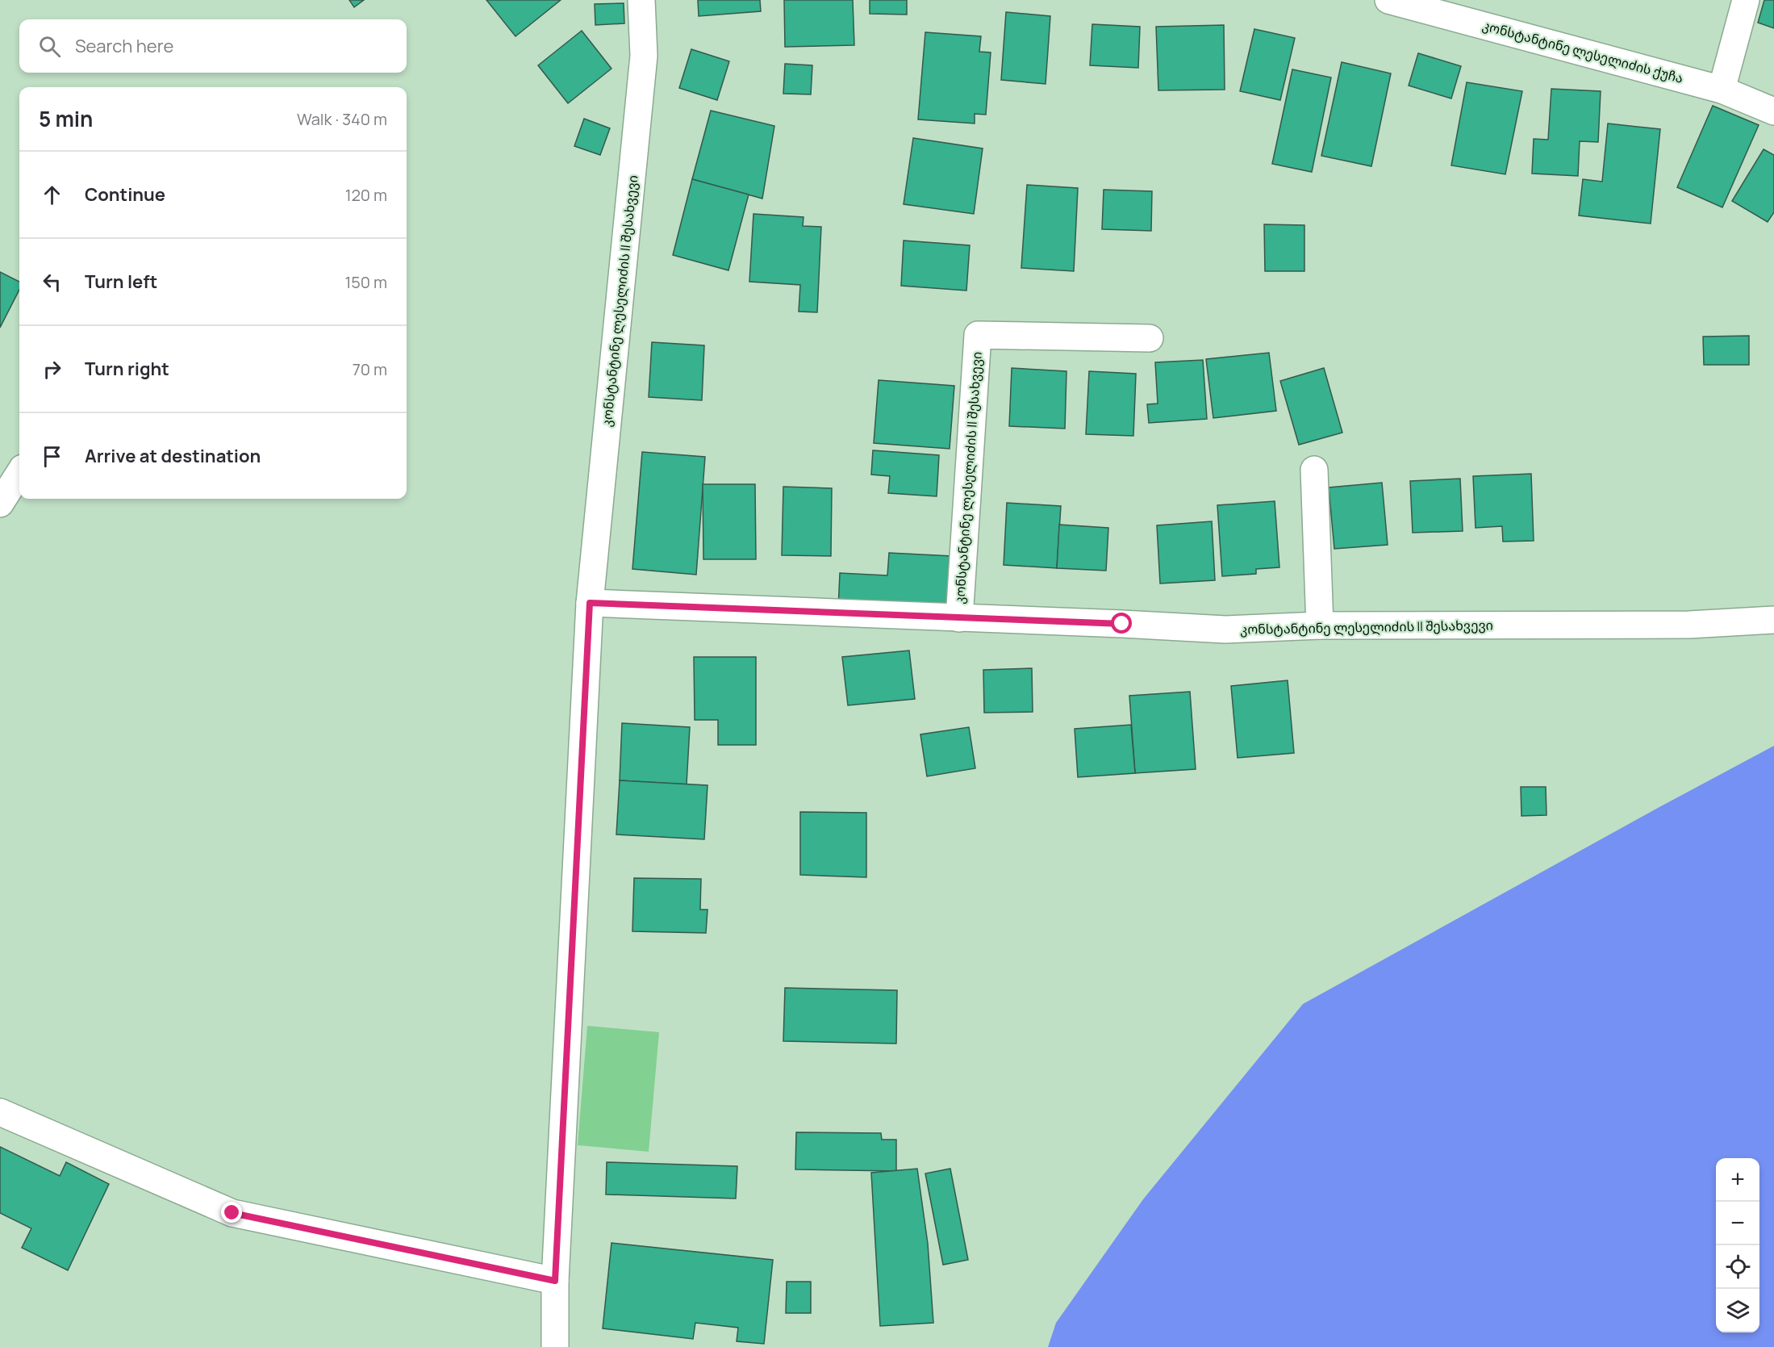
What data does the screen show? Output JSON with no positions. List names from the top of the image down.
{
  "streets": {
    "street": ["კონსტანტინე ლესელიძის ქუჩა", "კონსტანტინე ლესელიძის II შესახვევი"]
  },
  "page": {
    "search": "Search here",
    "heading": ["5 min", "Walk · 340 m"],
    "list": [
      ["Continue", "120 m"],
      ["Turn left", "150 m"],
      ["Turn right", "70 m"],
      "Arrive at destination"
    ],
    "map_buttons": ["+", "−"]
  }
}
